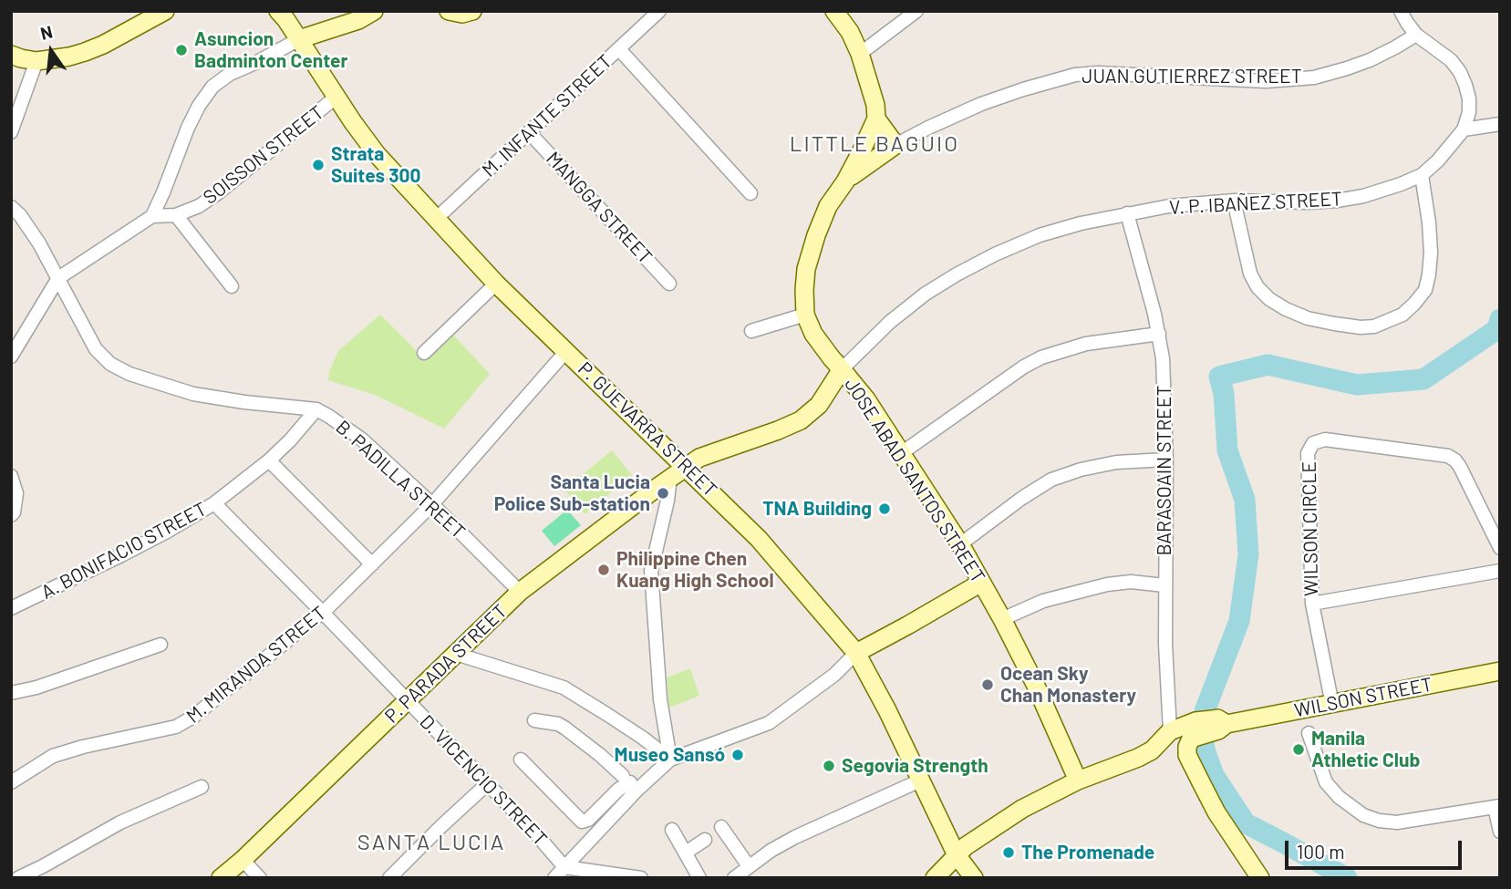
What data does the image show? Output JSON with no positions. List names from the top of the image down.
{
  "streets": {
    "main road": [
      "V. P. IBAÑEZ STREET",
      "P. GUEVARRA STREET",
      "JOSE ABAD SANTOS STREET",
      "P. PARADA STREET",
      "WILSON STREET"
    ],
    "street": [
      "JUAN GUTIERREZ STREET",
      "M. INFANTE STREET",
      "SOISSON STREET",
      "MANGGA STREET",
      "BARASOAIN STREET",
      "B. PADILLA STREET",
      "WILSON CIRCLE",
      "A. BONIFACIO STREET",
      "M. MIRANDA STREET",
      "D. VICENCIO STREET"
    ]
  },
  "crossings": [
    ["JUAN GUTIERREZ STREET", "JOSE ABAD SANTOS STREET"],
    ["M. INFANTE STREET", "MANGGA STREET"],
    ["M. INFANTE STREET", "P. GUEVARRA STREET"],
    ["SOISSON STREET", "P. GUEVARRA STREET"],
    ["V. P. IBAÑEZ STREET", "P. GUEVARRA STREET"],
    ["V. P. IBAÑEZ STREET", "BARASOAIN STREET"],
    ["V. P. IBAÑEZ STREET", "JOSE ABAD SANTOS STREET"],
    ["V. P. IBAÑEZ STREET", "P. PARADA STREET"],
    ["P. GUEVARRA STREET", "P. PARADA STREET"],
    ["P. GUEVARRA STREET", "M. MIRANDA STREET"],
    ["P. GUEVARRA STREET", "WILSON STREET"],
    ["BARASOAIN STREET", "WILSON STREET"],
    ["B. PADILLA STREET", "A. BONIFACIO STREET"],
    ["B. PADILLA STREET", "P. PARADA STREET"],
    ["B. PADILLA STREET", "M. MIRANDA STREET"],
    ["JOSE ABAD SANTOS STREET", "WILSON STREET"],
    ["WILSON CIRCLE", "WILSON STREET"],
    ["A. BONIFACIO STREET", "D. VICENCIO STREET"],
    ["P. PARADA STREET", "D. VICENCIO STREET"],
    ["M. MIRANDA STREET", "D. VICENCIO STREET"]
  ],
  "districts": ["LITTLE BAGUIO", "SANTA LUCIA"],
  "places": [
    "Asuncion Badminton Center",
    "Strata Suites 300",
    "Santa Lucia Police Sub-station",
    "TNA Building",
    "Philippine Chen Kuang High School",
    "Ocean Sky Chan Monastery",
    "Manila Athletic Club",
    "Museo Sansó",
    "Segovia Strength",
    "The Promenade"
  ],
  "scale_bar": "100 m",
  "north": "top"
}
